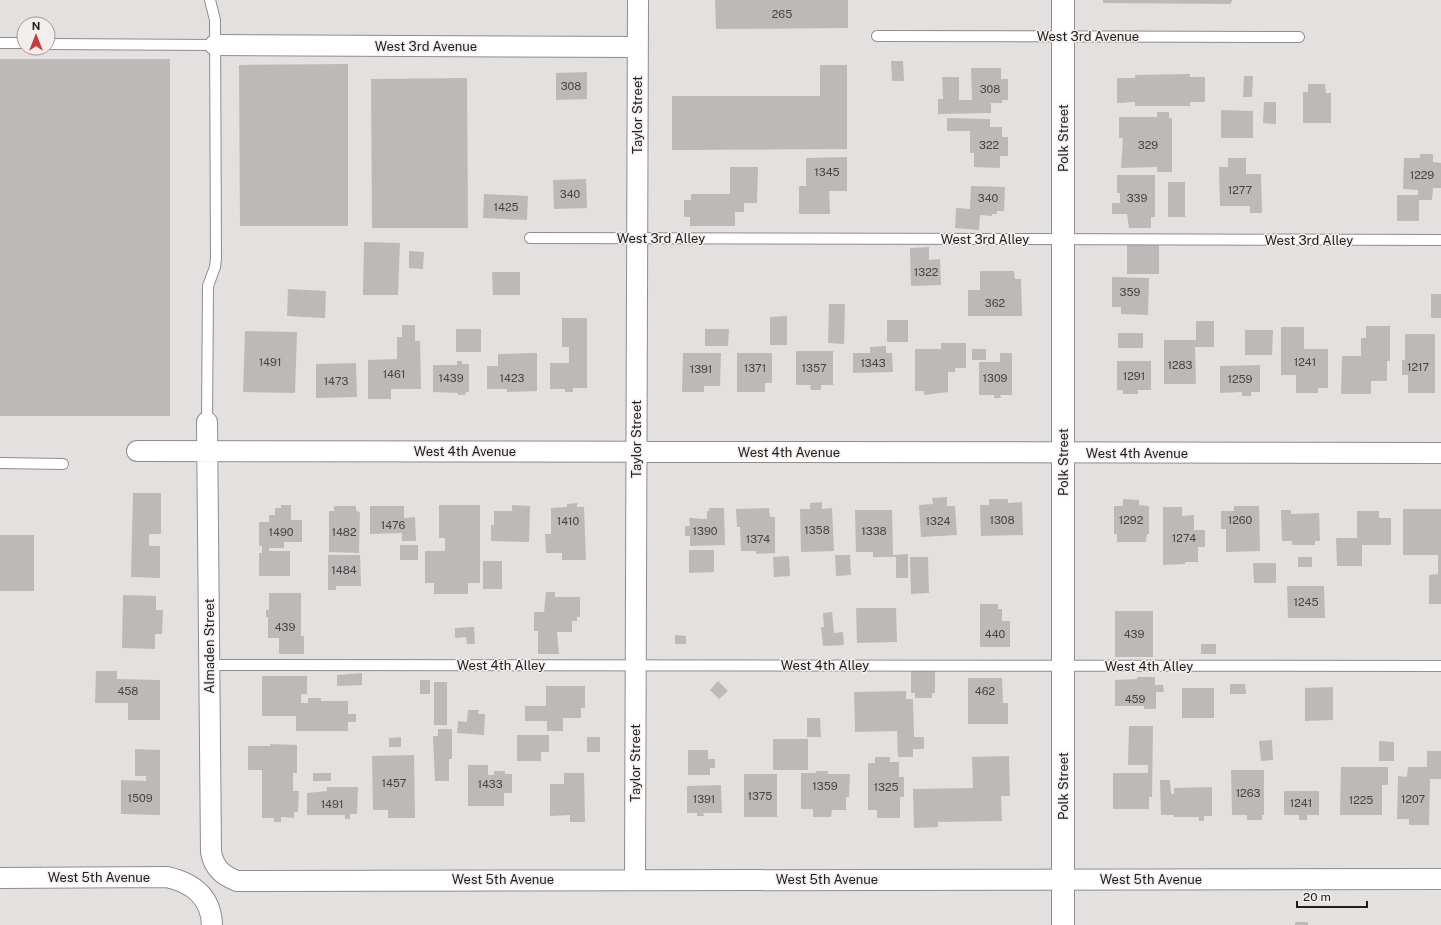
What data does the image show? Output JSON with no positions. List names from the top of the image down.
{
  "streets": {
    "street": [
      "West 3rd Avenue",
      "Taylor Street",
      "Polk Street",
      "West 4th Avenue",
      "Almaden Street",
      "West 5th Avenue"
    ],
    "lane": ["West 3rd Alley", "West 4th Alley"]
  },
  "crossings": [
    ["West 3rd Avenue", "Taylor Street"],
    ["West 3rd Avenue", "Polk Street"],
    ["Taylor Street", "West 3rd Alley"],
    ["Taylor Street", "West 4th Avenue"],
    ["Taylor Street", "West 4th Alley"],
    ["Taylor Street", "West 5th Avenue"],
    ["Polk Street", "West 3rd Alley"],
    ["Polk Street", "West 4th Avenue"],
    ["Polk Street", "West 4th Alley"],
    ["Polk Street", "West 5th Avenue"],
    ["West 4th Avenue", "Almaden Street"],
    ["Almaden Street", "West 4th Alley"],
    ["Almaden Street", "West 5th Avenue"]
  ],
  "house_numbers": [
    "265",
    "308",
    "308",
    "322",
    "329",
    "1345",
    "1229",
    "1277",
    "340",
    "340",
    "339",
    "1425",
    "1322",
    "359",
    "362",
    "1491",
    "1241",
    "1343",
    "1283",
    "1217",
    "1371",
    "1357",
    "1391",
    "1461",
    "1291",
    "1439",
    "1423",
    "1309",
    "1259",
    "1473",
    "1308",
    "1292",
    "1260",
    "1410",
    "1324",
    "1476",
    "1358",
    "1390",
    "1338",
    "1490",
    "1482",
    "1274",
    "1374",
    "1484",
    "1245",
    "439",
    "440",
    "439",
    "458",
    "462",
    "459",
    "1457",
    "1433",
    "1359",
    "1325",
    "1263",
    "1375",
    "1509",
    "1391",
    "1207",
    "1225",
    "1241",
    "1491"
  ],
  "scale_bar": "20 m",
  "north": "top"
}
